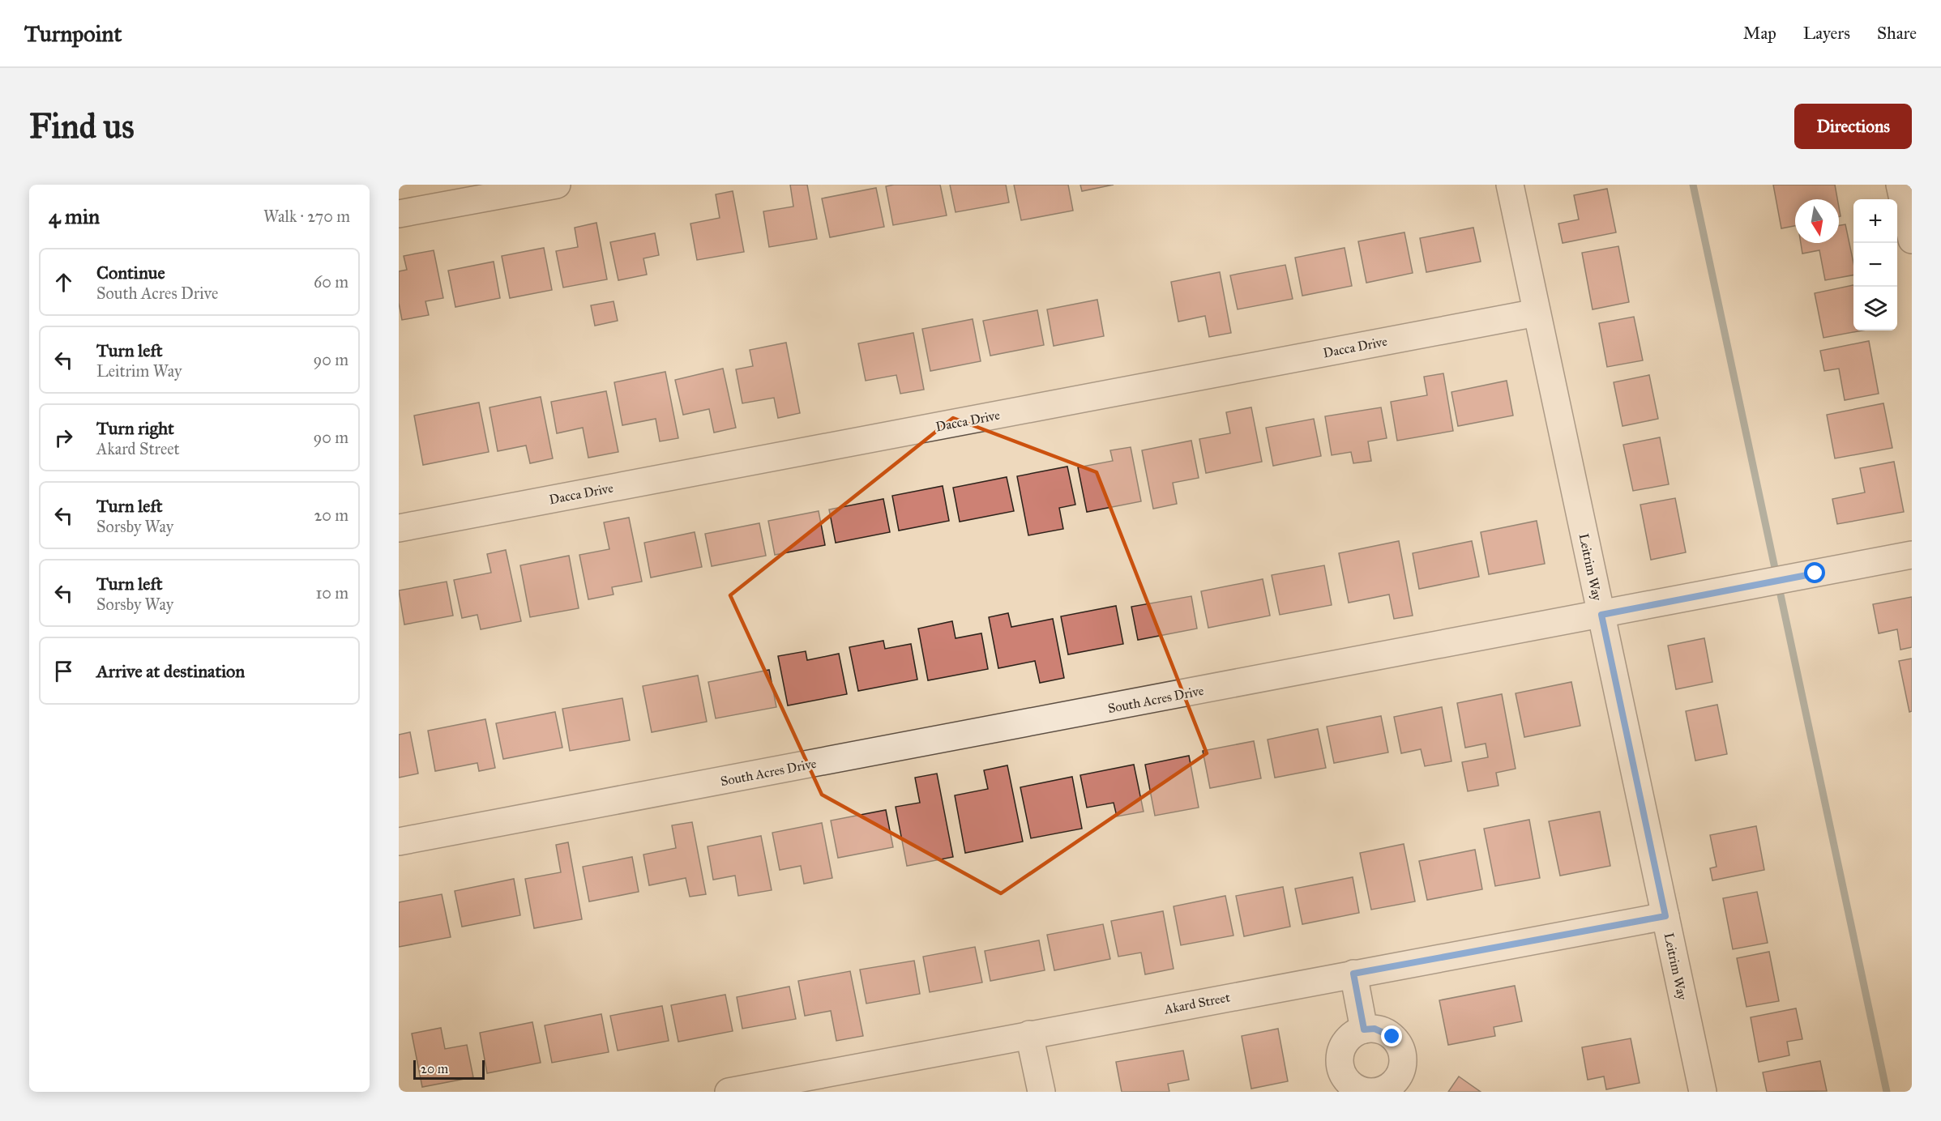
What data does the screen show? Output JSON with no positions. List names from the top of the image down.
{
  "streets": {
    "street": [
      "Dacca Drive",
      "Leitrim Way",
      "South Acres Drive",
      "Akard Street"
    ]
  },
  "crossings": [
    ["Dacca Drive", "Leitrim Way"],
    ["Leitrim Way", "South Acres Drive"],
    ["Leitrim Way", "Akard Street"]
  ],
  "scale_bar": "20 m",
  "north": "bottom",
  "page": {
    "header": "Turnpoint",
    "nav": ["Map", "Layers", "Share"],
    "buttons": "Directions",
    "title": "Find us",
    "heading": ["4 min", "Walk · 270 m"],
    "map_buttons": ["+", "−"],
    "list": [
      ["Continue", "South Acres Drive", "60 m"],
      ["Turn left", "Leitrim Way", "90 m"],
      ["Turn right", "Akard Street", "90 m"],
      ["Turn left", "Sorsby Way", "20 m"],
      ["Turn left", "Sorsby Way", "10 m"],
      "Arrive at destination"
    ],
    "scale": "20 m"
  }
}
